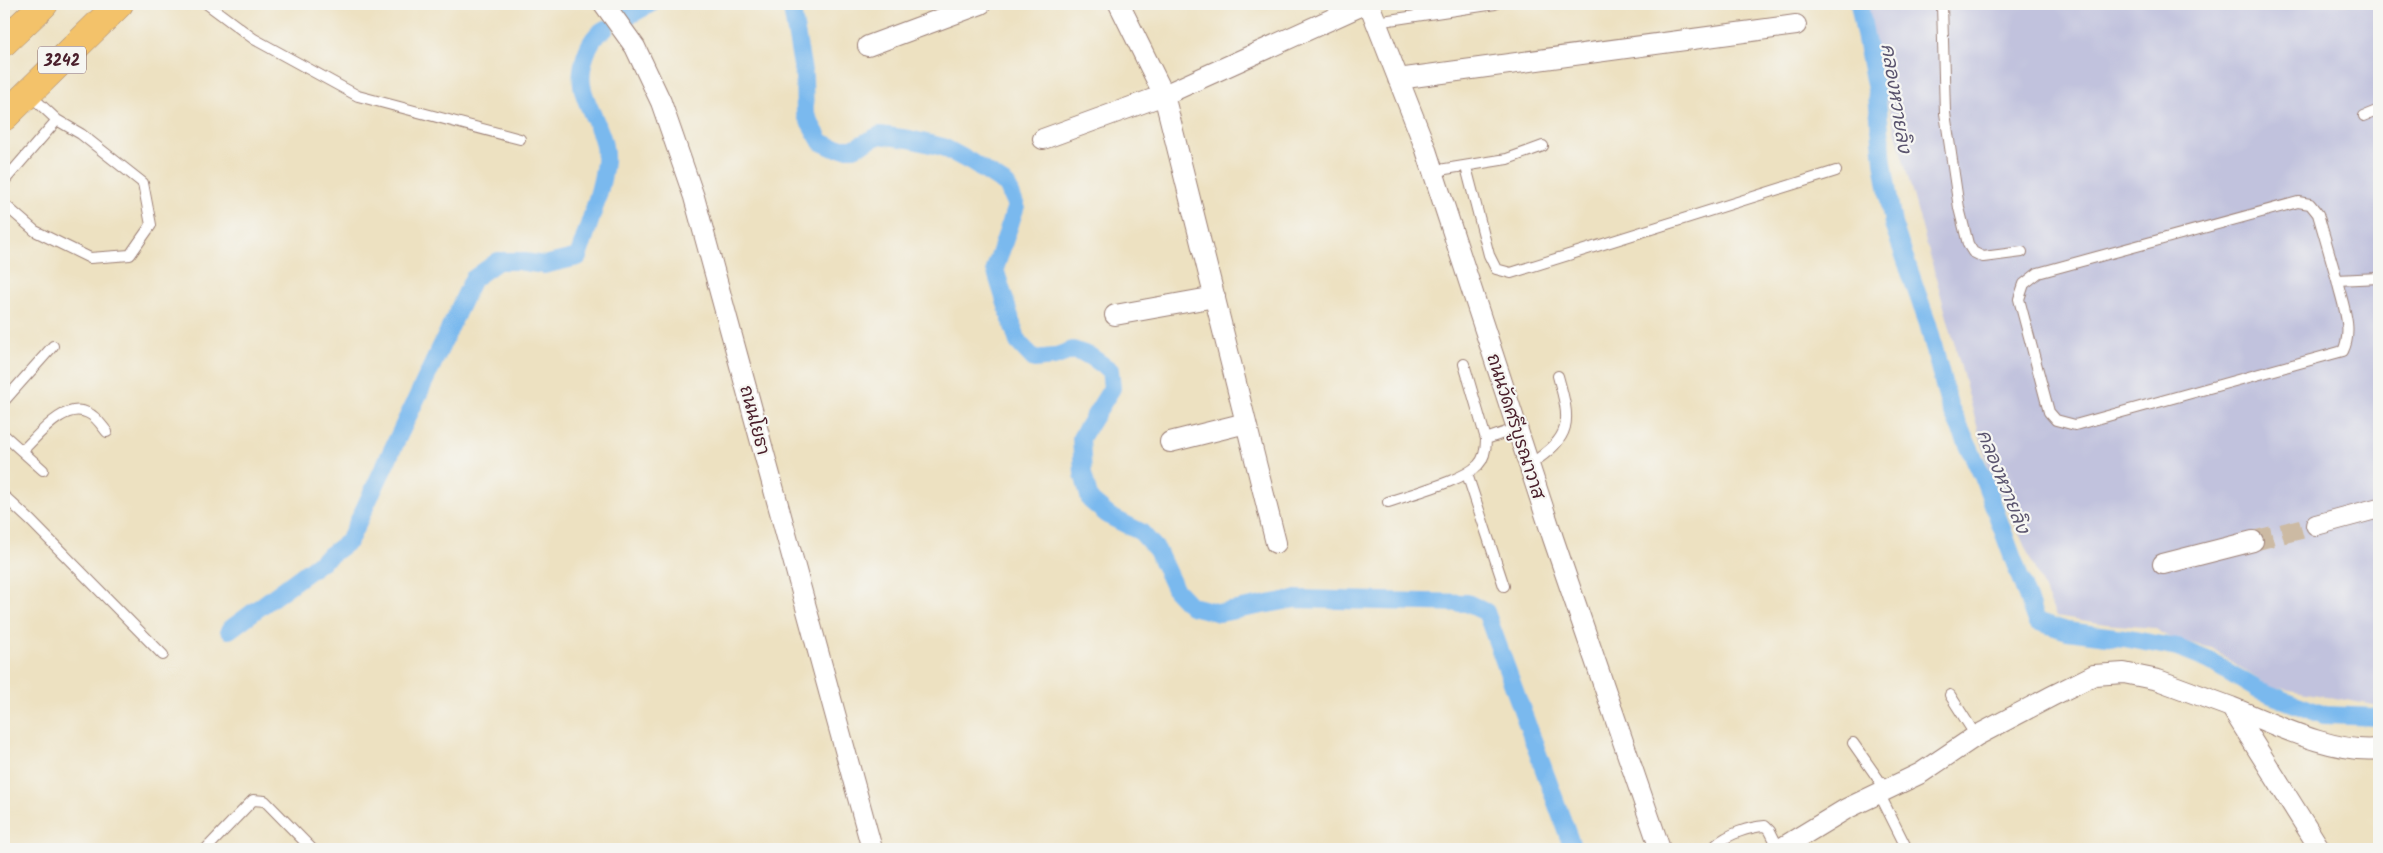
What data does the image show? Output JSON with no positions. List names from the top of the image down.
{
  "streets": {
    "main road": ["3242"],
    "street": ["ถนนโยธา", "ถนนวัดศรีบูรณาวาส"]
  },
  "water": ["คลองหวายลิง"]
}
